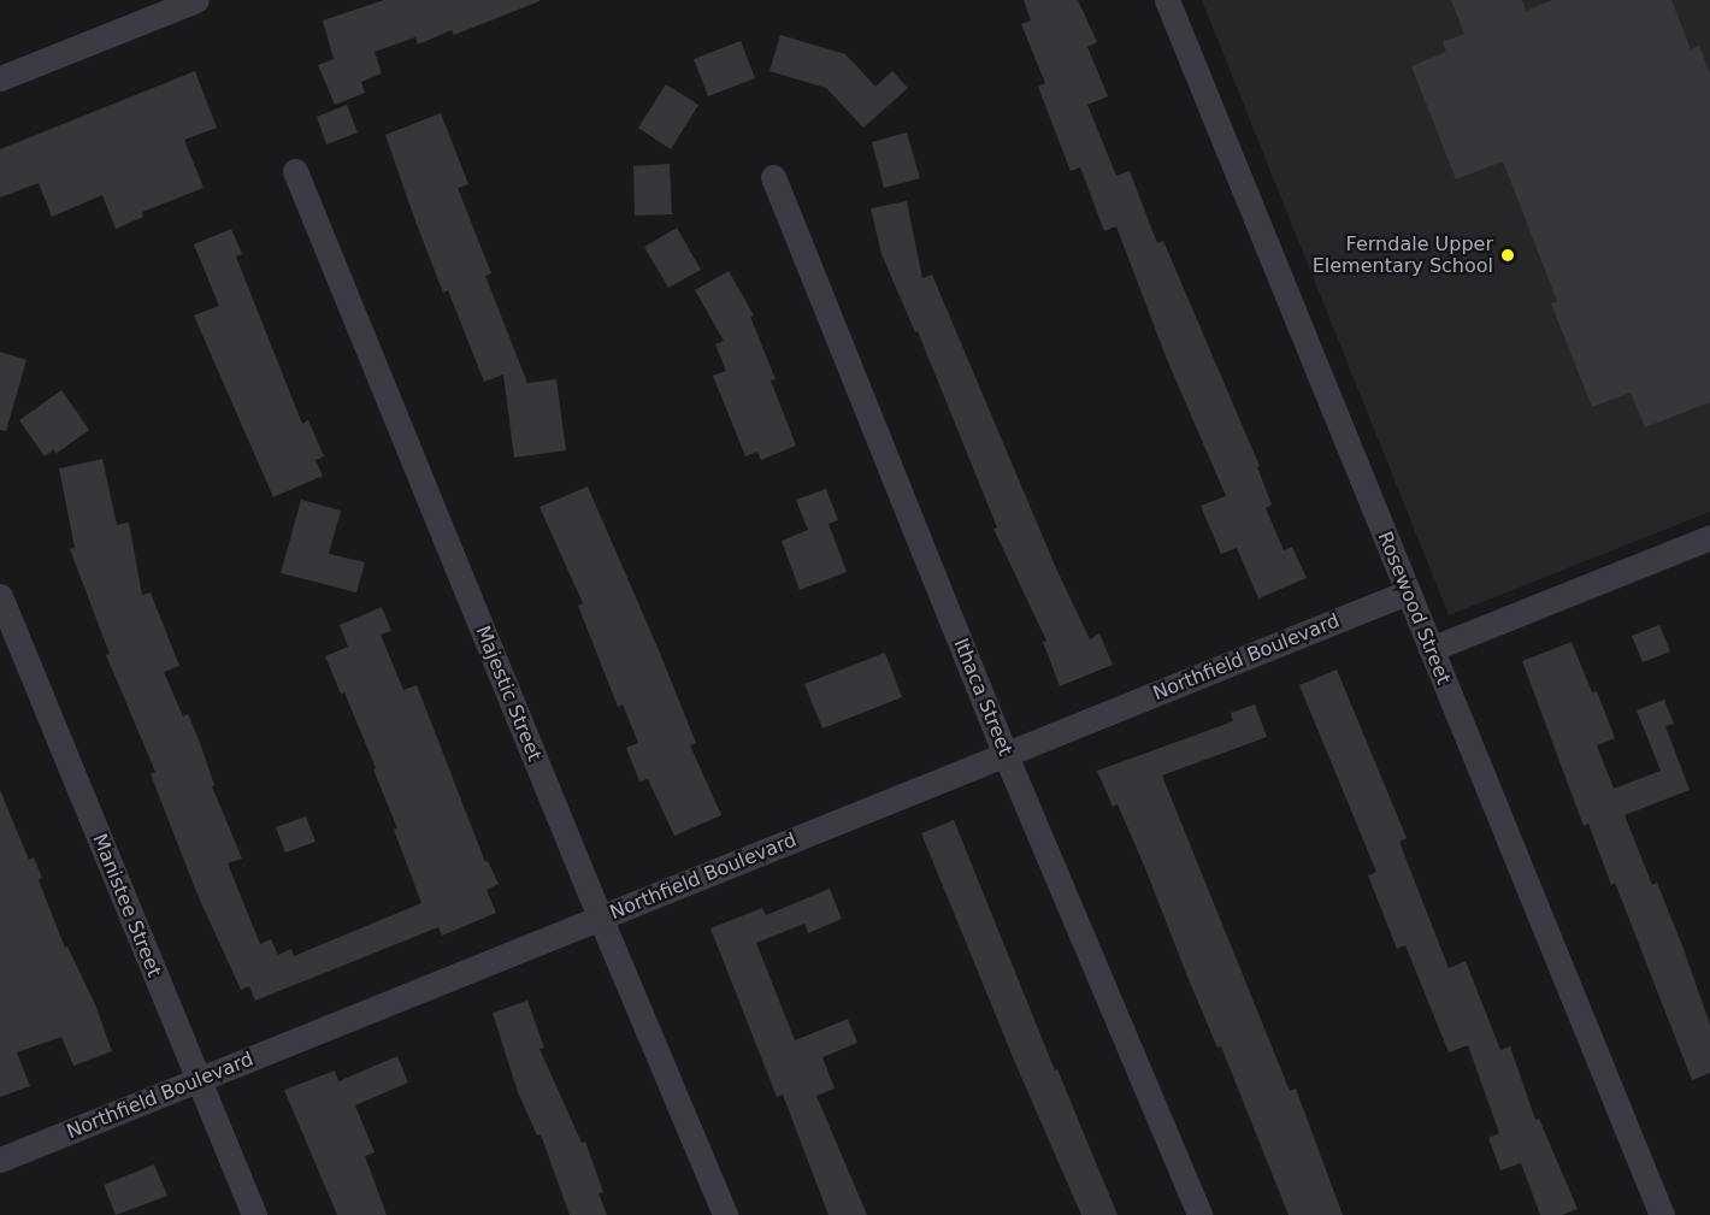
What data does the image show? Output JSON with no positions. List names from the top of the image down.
{
  "streets": {
    "street": [
      "Rosewood Street",
      "Northfield Boulevard",
      "Majestic Street",
      "Ithaca Street",
      "Manistee Street"
    ]
  },
  "crossings": [
    ["Rosewood Street", "Northfield Boulevard"],
    ["Northfield Boulevard", "Majestic Street"],
    ["Northfield Boulevard", "Ithaca Street"],
    ["Northfield Boulevard", "Manistee Street"]
  ],
  "places": ["Ferndale Upper Elementary School"]
}
